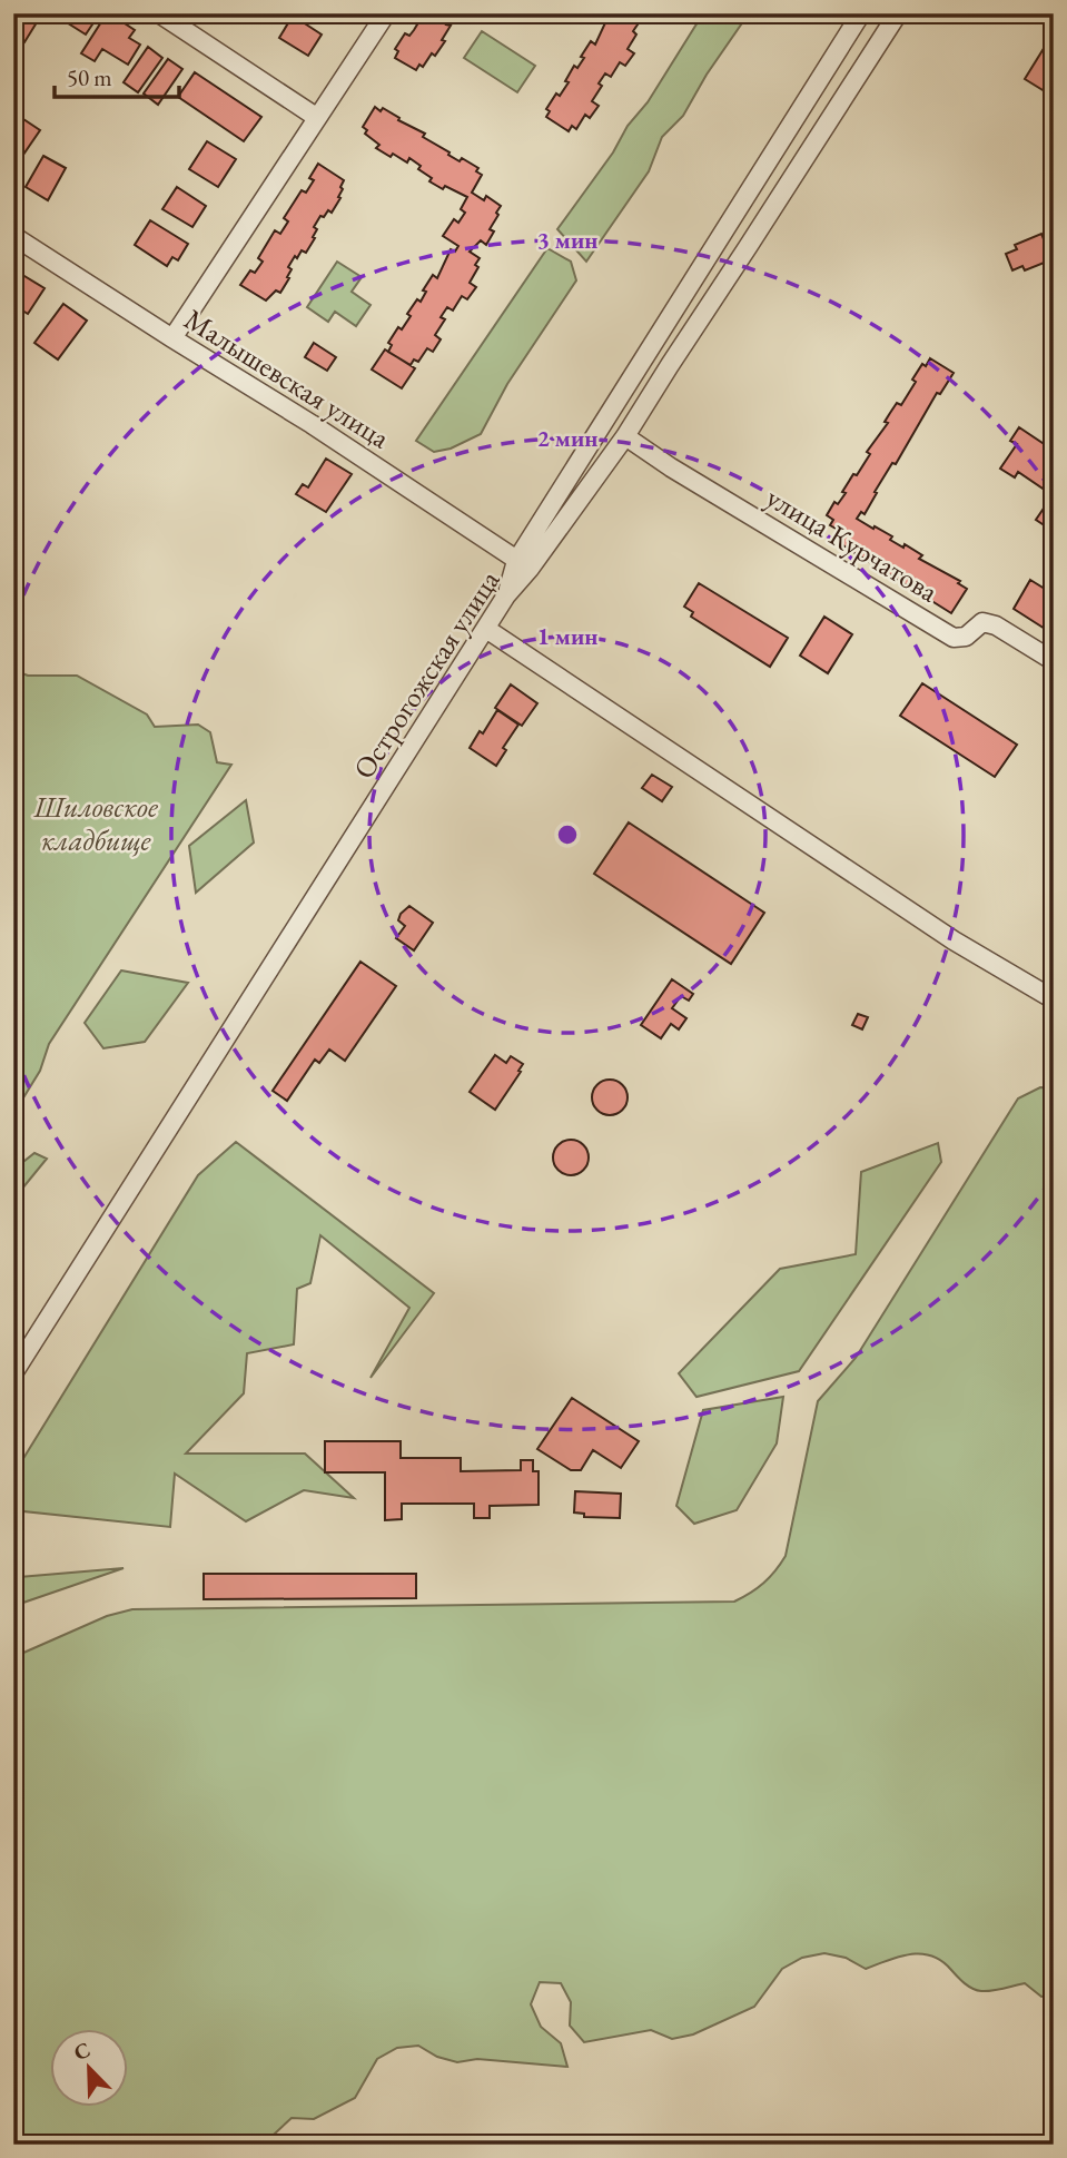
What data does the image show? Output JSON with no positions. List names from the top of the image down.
{
  "streets": {
    "street": ["Малышевская улица", "улица Курчатова", "Острогожская улица"]
  },
  "crossings": [
    ["Малышевская улица", "Острогожская улица"],
    ["улица Курчатова", "Острогожская улица"]
  ],
  "parks": ["Шиловское кладбище"],
  "scale_bar": "50 m",
  "north": "top left",
  "rings": ["3 мин", "2 мин", "1 мин"]
}
